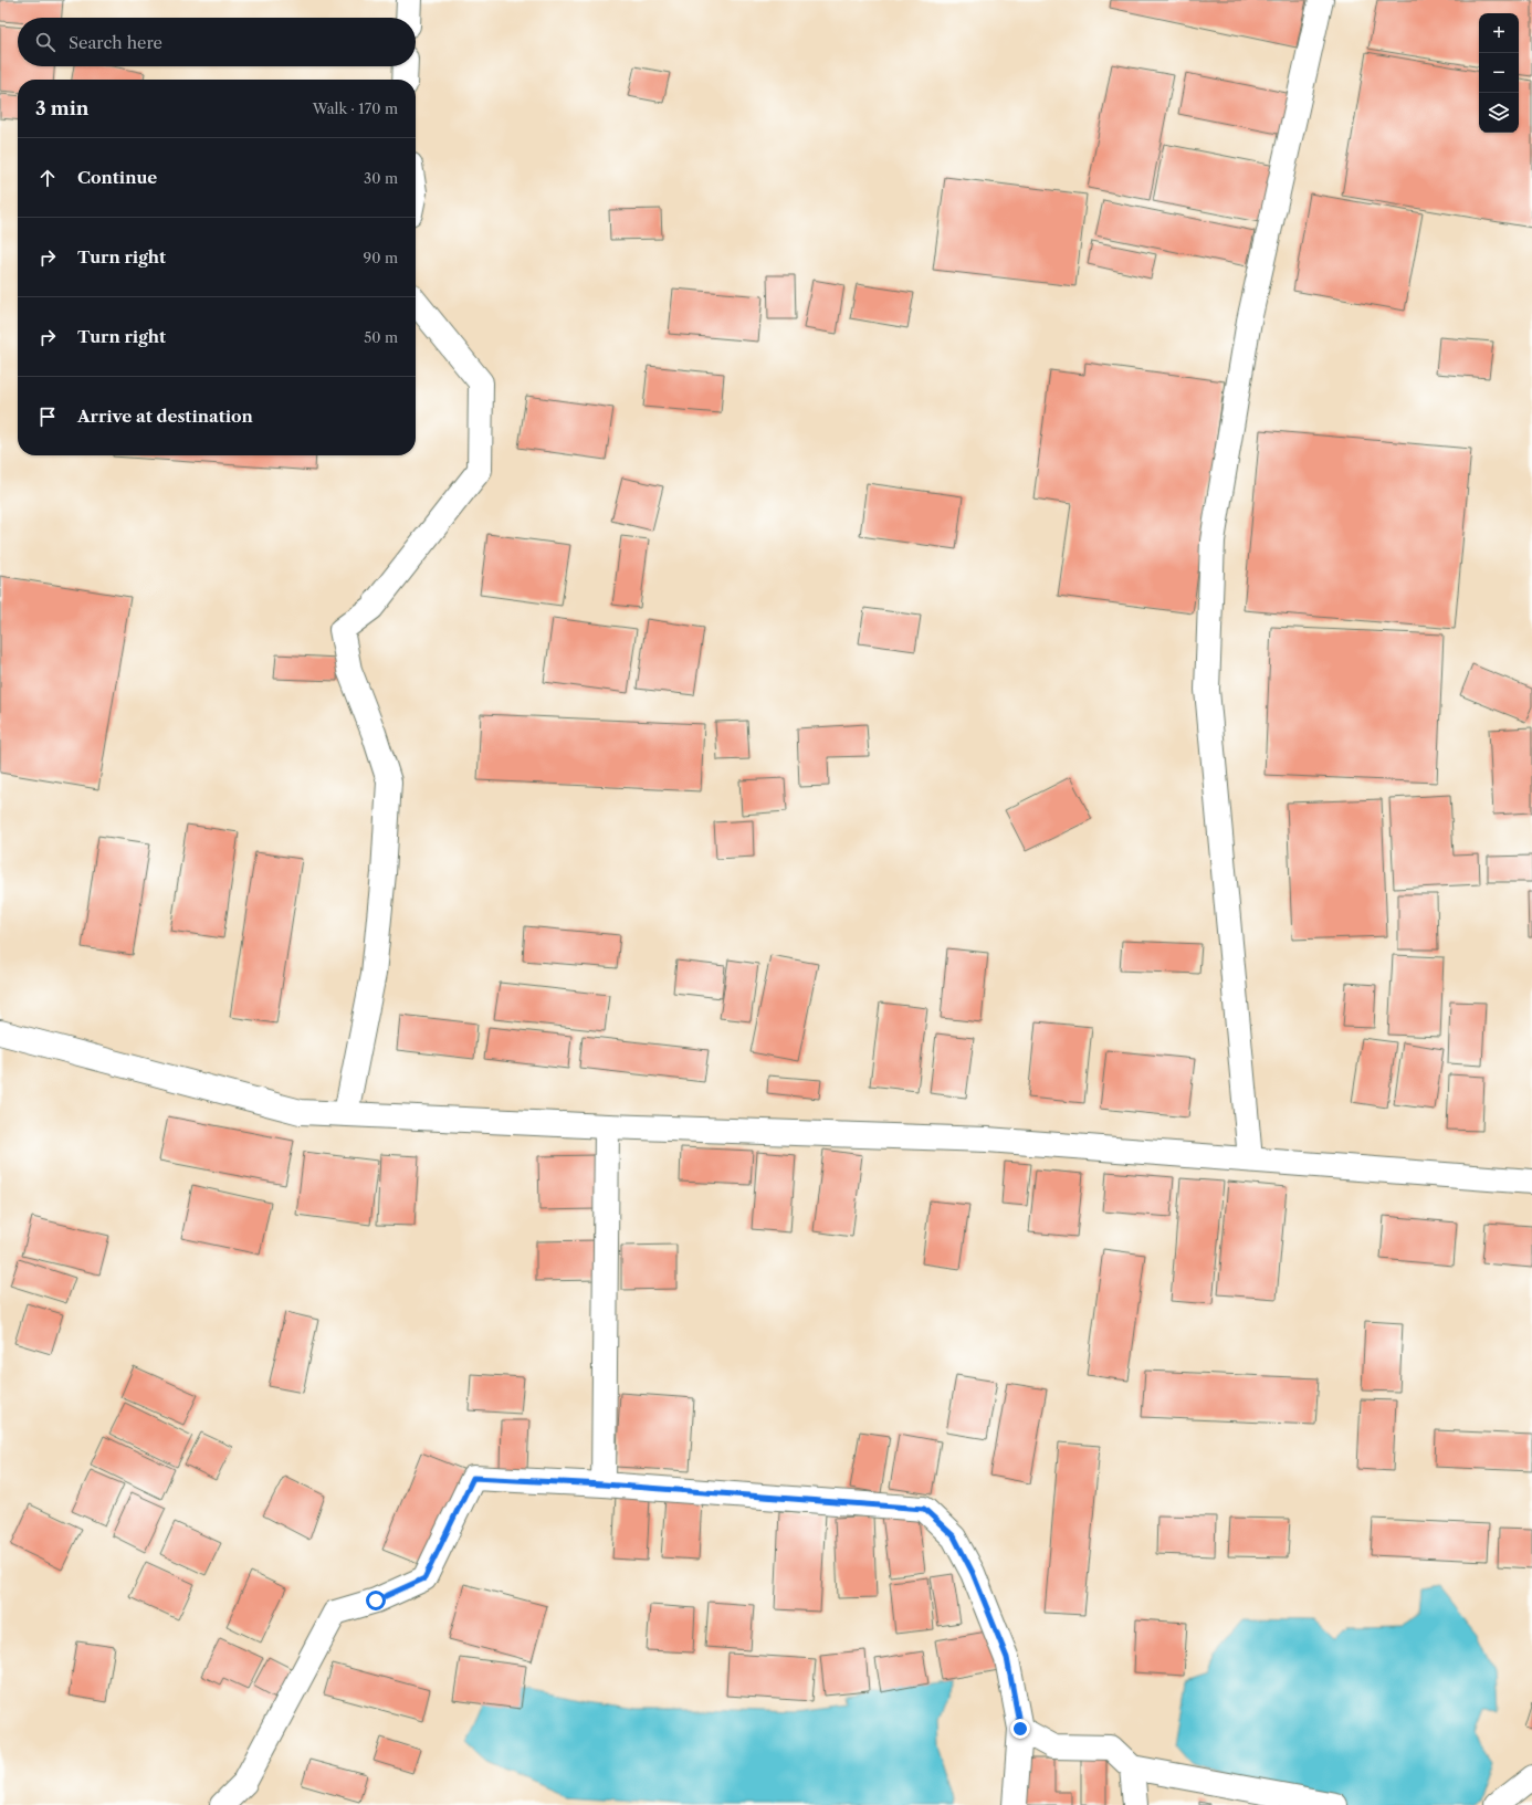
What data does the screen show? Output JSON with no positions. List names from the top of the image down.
{
  "page": {
    "map_buttons": ["+", "−"],
    "search": "Search here",
    "heading": ["3 min", "Walk · 170 m"],
    "list": [
      ["Continue", "30 m"],
      ["Turn right", "90 m"],
      ["Turn right", "50 m"],
      "Arrive at destination"
    ]
  }
}
